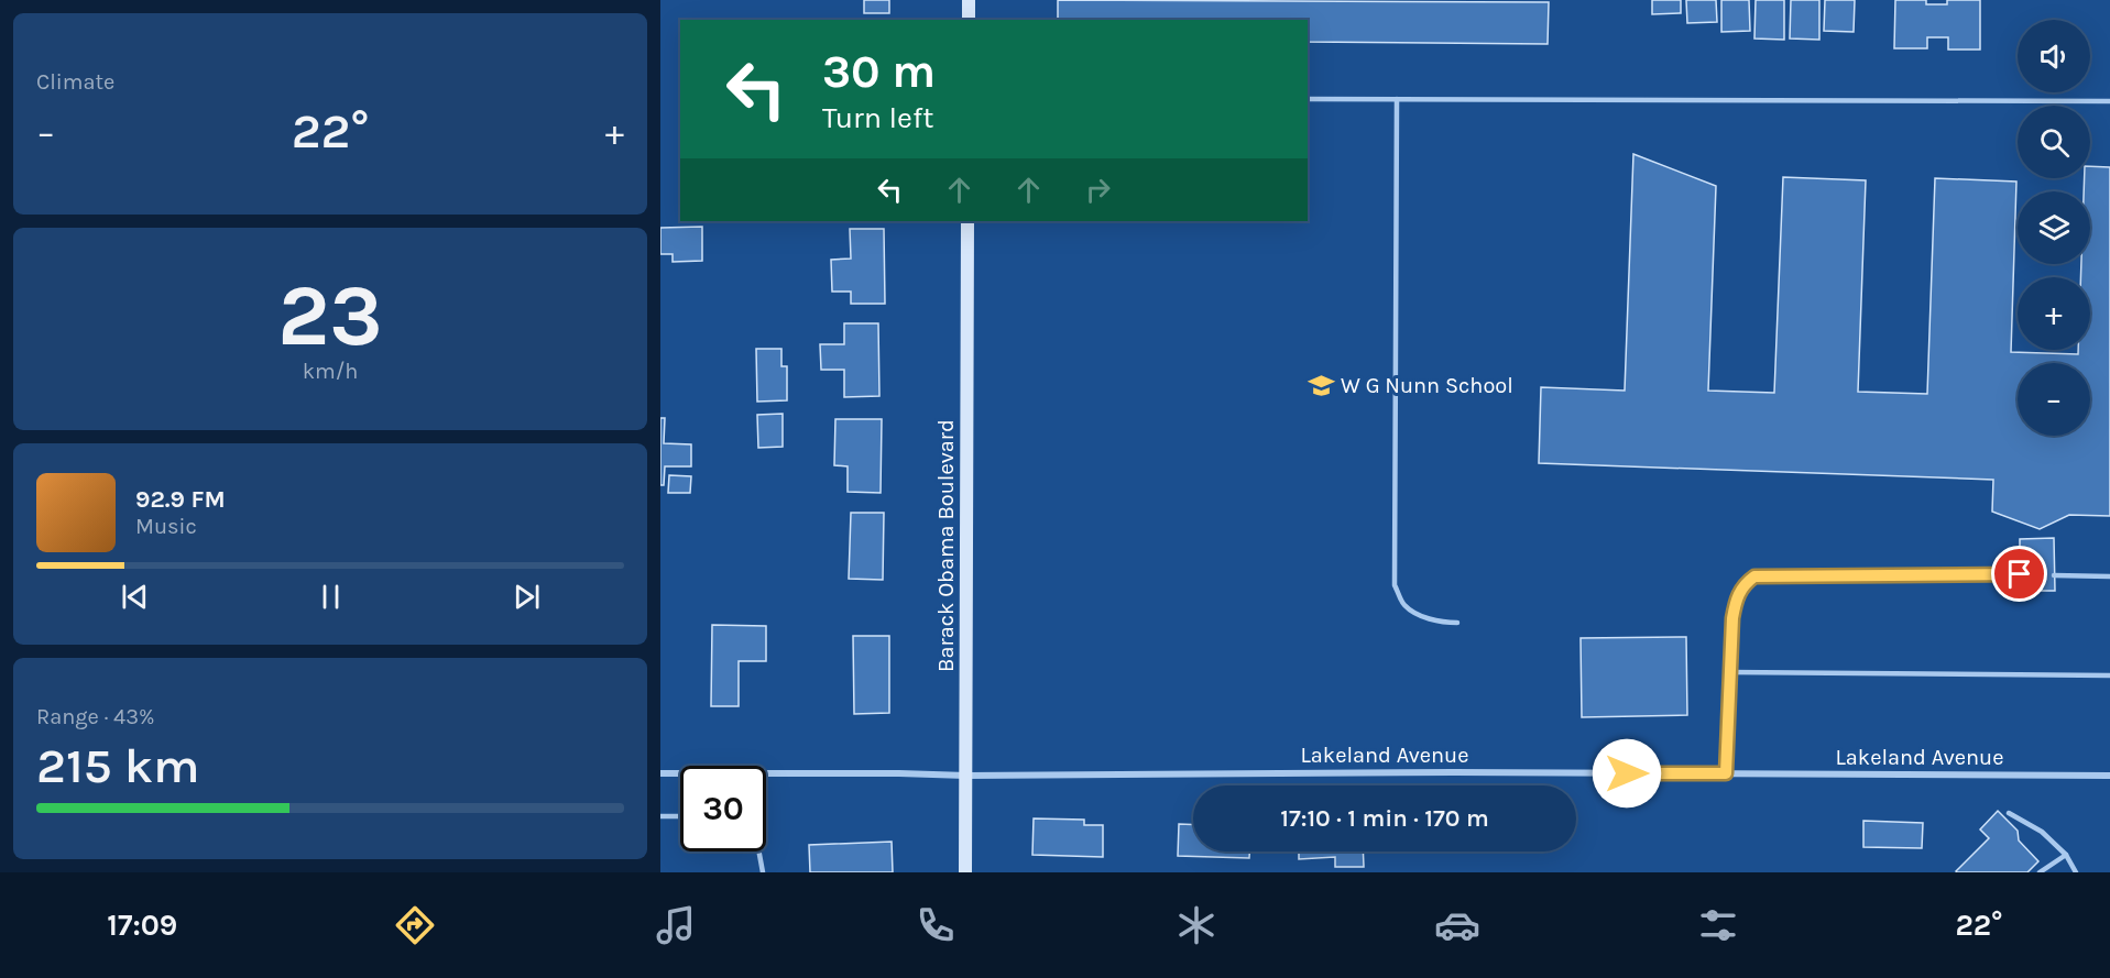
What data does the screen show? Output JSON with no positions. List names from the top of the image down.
{
  "streets": {
    "main road": ["Barack Obama Boulevard"],
    "street": ["Lakeland Avenue"]
  },
  "crossings": [
    ["Barack Obama Boulevard", "Lakeland Avenue"]
  ],
  "places": {
    "school or university": ["W G Nunn School"]
  },
  "page": {
    "tile": [
      "Climate",
      ["23", "km/h"],
      ["Range · 43%", "215 km"]
    ],
    "map_buttons": ["+", "−"],
    "turn": ["30 m", "Turn left"],
    "heat": ["−", "22°", "+"],
    "song": ["92.9 FM", "Music"],
    "limit": "30",
    "trip": "17:10 · 1 min · 170 m",
    "tabs": ["17:09", "22°"]
  }
}
